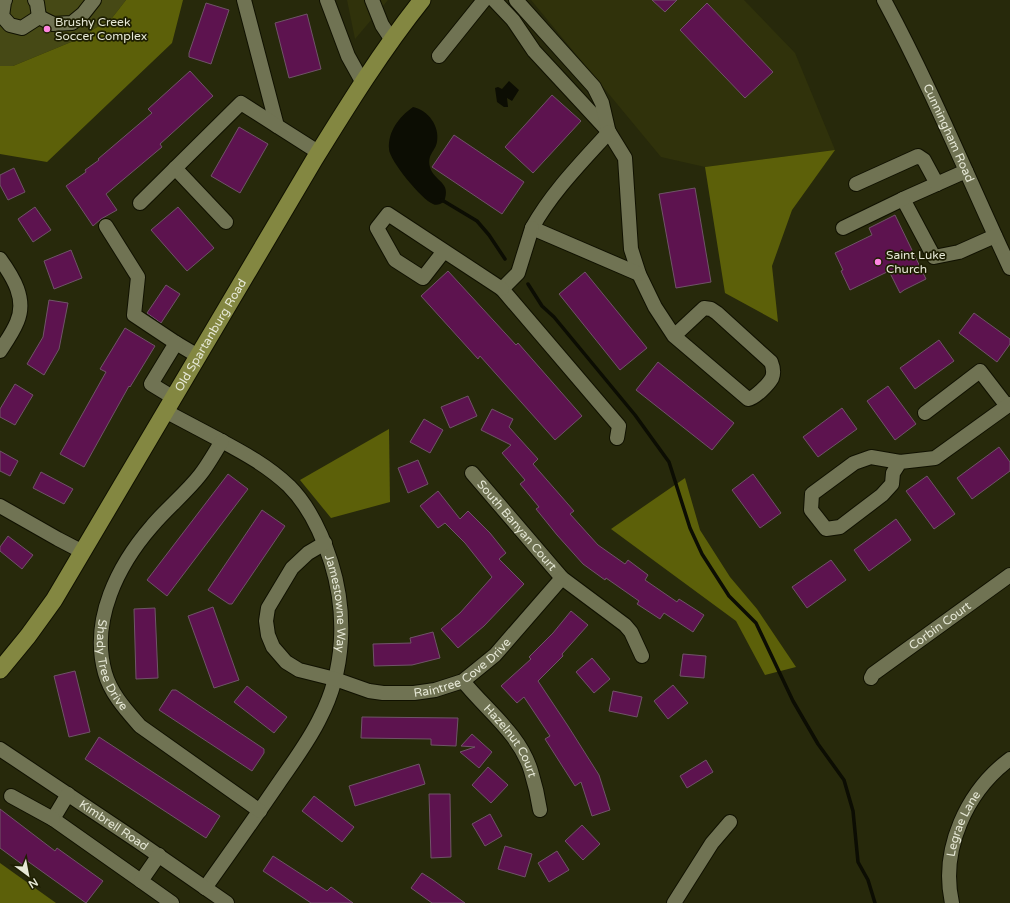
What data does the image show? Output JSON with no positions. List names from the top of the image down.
{
  "streets": {
    "main road": ["Old Spartanburg Road"],
    "street": [
      "Cunningham Road",
      "South Banyan Court",
      "Jamestowne Way",
      "Corbin Court",
      "Shady Tree Drive",
      "Raintree Cove Drive",
      "Hazelnut Court",
      "Kimbrell Road",
      "Legrae Lane"
    ]
  },
  "crossings": [
    ["Old Spartanburg Road", "Jamestowne Way"],
    ["South Banyan Court", "Raintree Cove Drive"],
    ["Jamestowne Way", "Shady Tree Drive"],
    ["Jamestowne Way", "Raintree Cove Drive"],
    ["Jamestowne Way", "Kimbrell Road"],
    ["Raintree Cove Drive", "Hazelnut Court"]
  ],
  "places": ["Brushy Creek Soccer Complex", "Saint Luke Church"],
  "north": "bottom right"
}
